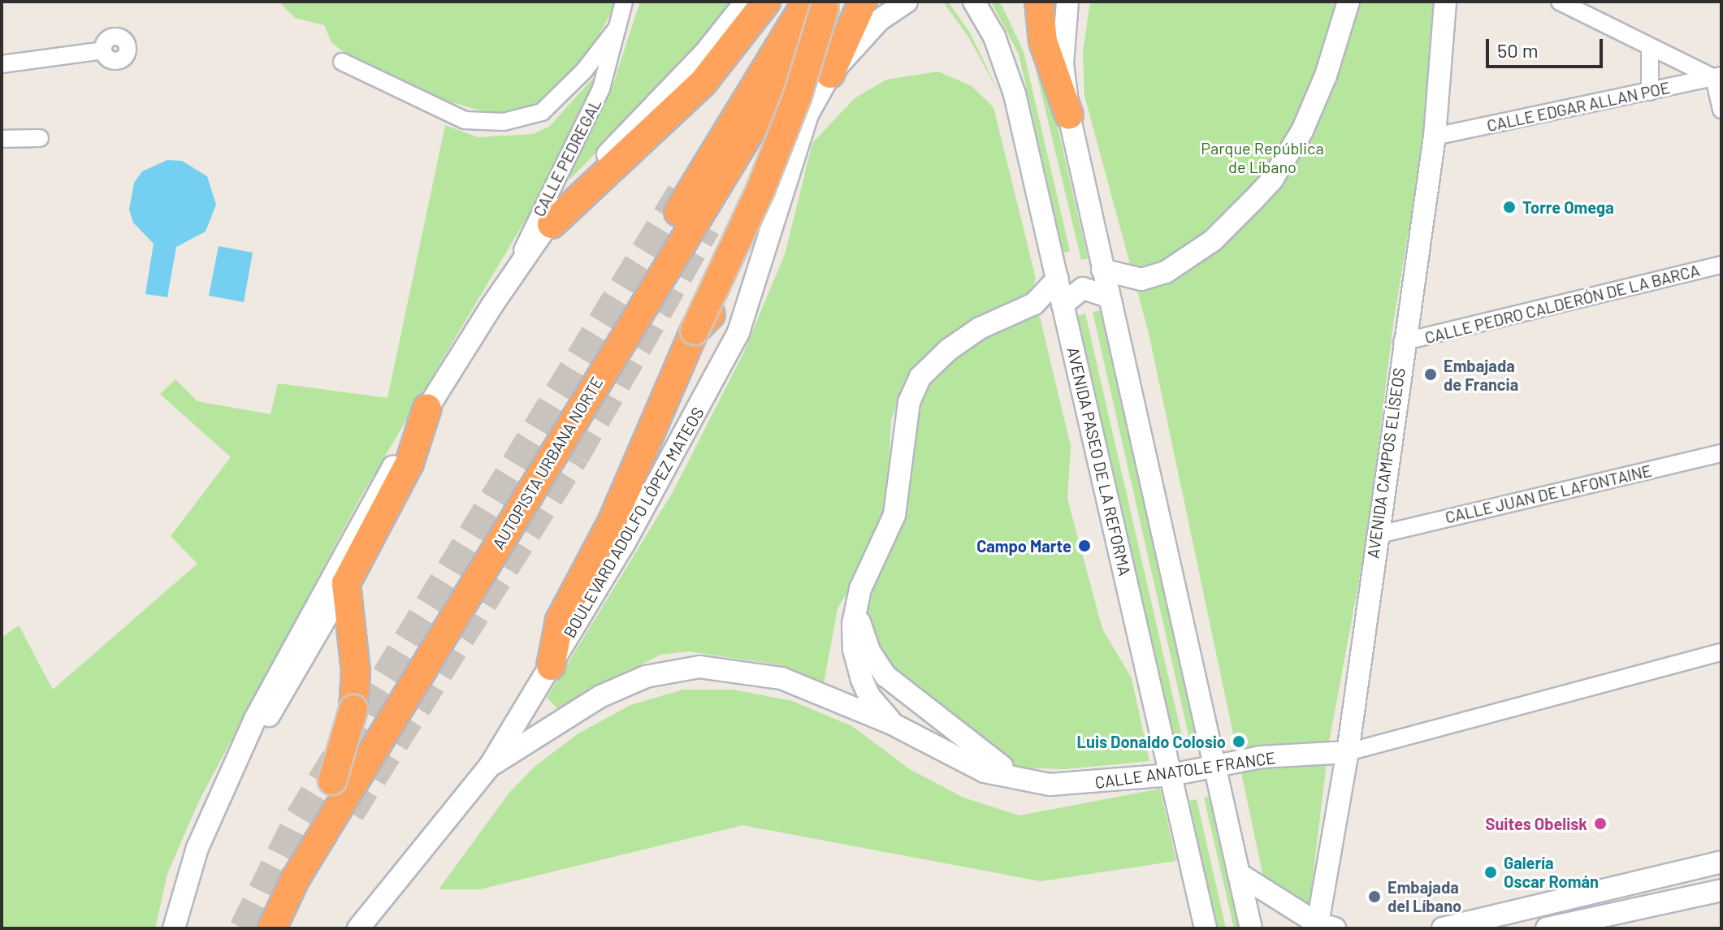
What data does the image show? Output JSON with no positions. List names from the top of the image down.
{
  "streets": {
    "highway": ["AUTOPISTA URBANA NORTE"],
    "main road": [
      "AVENIDA PASEO DE LA REFORMA",
      "AVENIDA CAMPOS ELÍSEOS",
      "BOULEVARD ADOLFO LÓPEZ MATEOS",
      "CALLE ANATOLE FRANCE"
    ],
    "street": [
      "CALLE EDGAR ALLAN POE",
      "CALLE PEDREGAL",
      "CALLE PEDRO CALDERÓN DE LA BARCA",
      "CALLE JUAN DE LAFONTAINE"
    ]
  },
  "crossings": [
    ["CALLE EDGAR ALLAN POE", "AVENIDA CAMPOS ELÍSEOS"],
    ["CALLE PEDRO CALDERÓN DE LA BARCA", "AVENIDA CAMPOS ELÍSEOS"],
    ["AVENIDA PASEO DE LA REFORMA", "CALLE ANATOLE FRANCE"],
    ["AVENIDA CAMPOS ELÍSEOS", "CALLE JUAN DE LAFONTAINE"],
    ["AVENIDA CAMPOS ELÍSEOS", "CALLE ANATOLE FRANCE"],
    ["BOULEVARD ADOLFO LÓPEZ MATEOS", "CALLE ANATOLE FRANCE"]
  ],
  "parks": ["Parque República de Líbano"],
  "places": [
    "Torre Omega",
    "Embajada de Francia",
    "Campo Marte",
    "Luis Donaldo Colosio",
    "Suites Obelisk",
    "Galería Oscar Román",
    "Embajada del Líbano"
  ],
  "scale_bar": "50 m"
}
